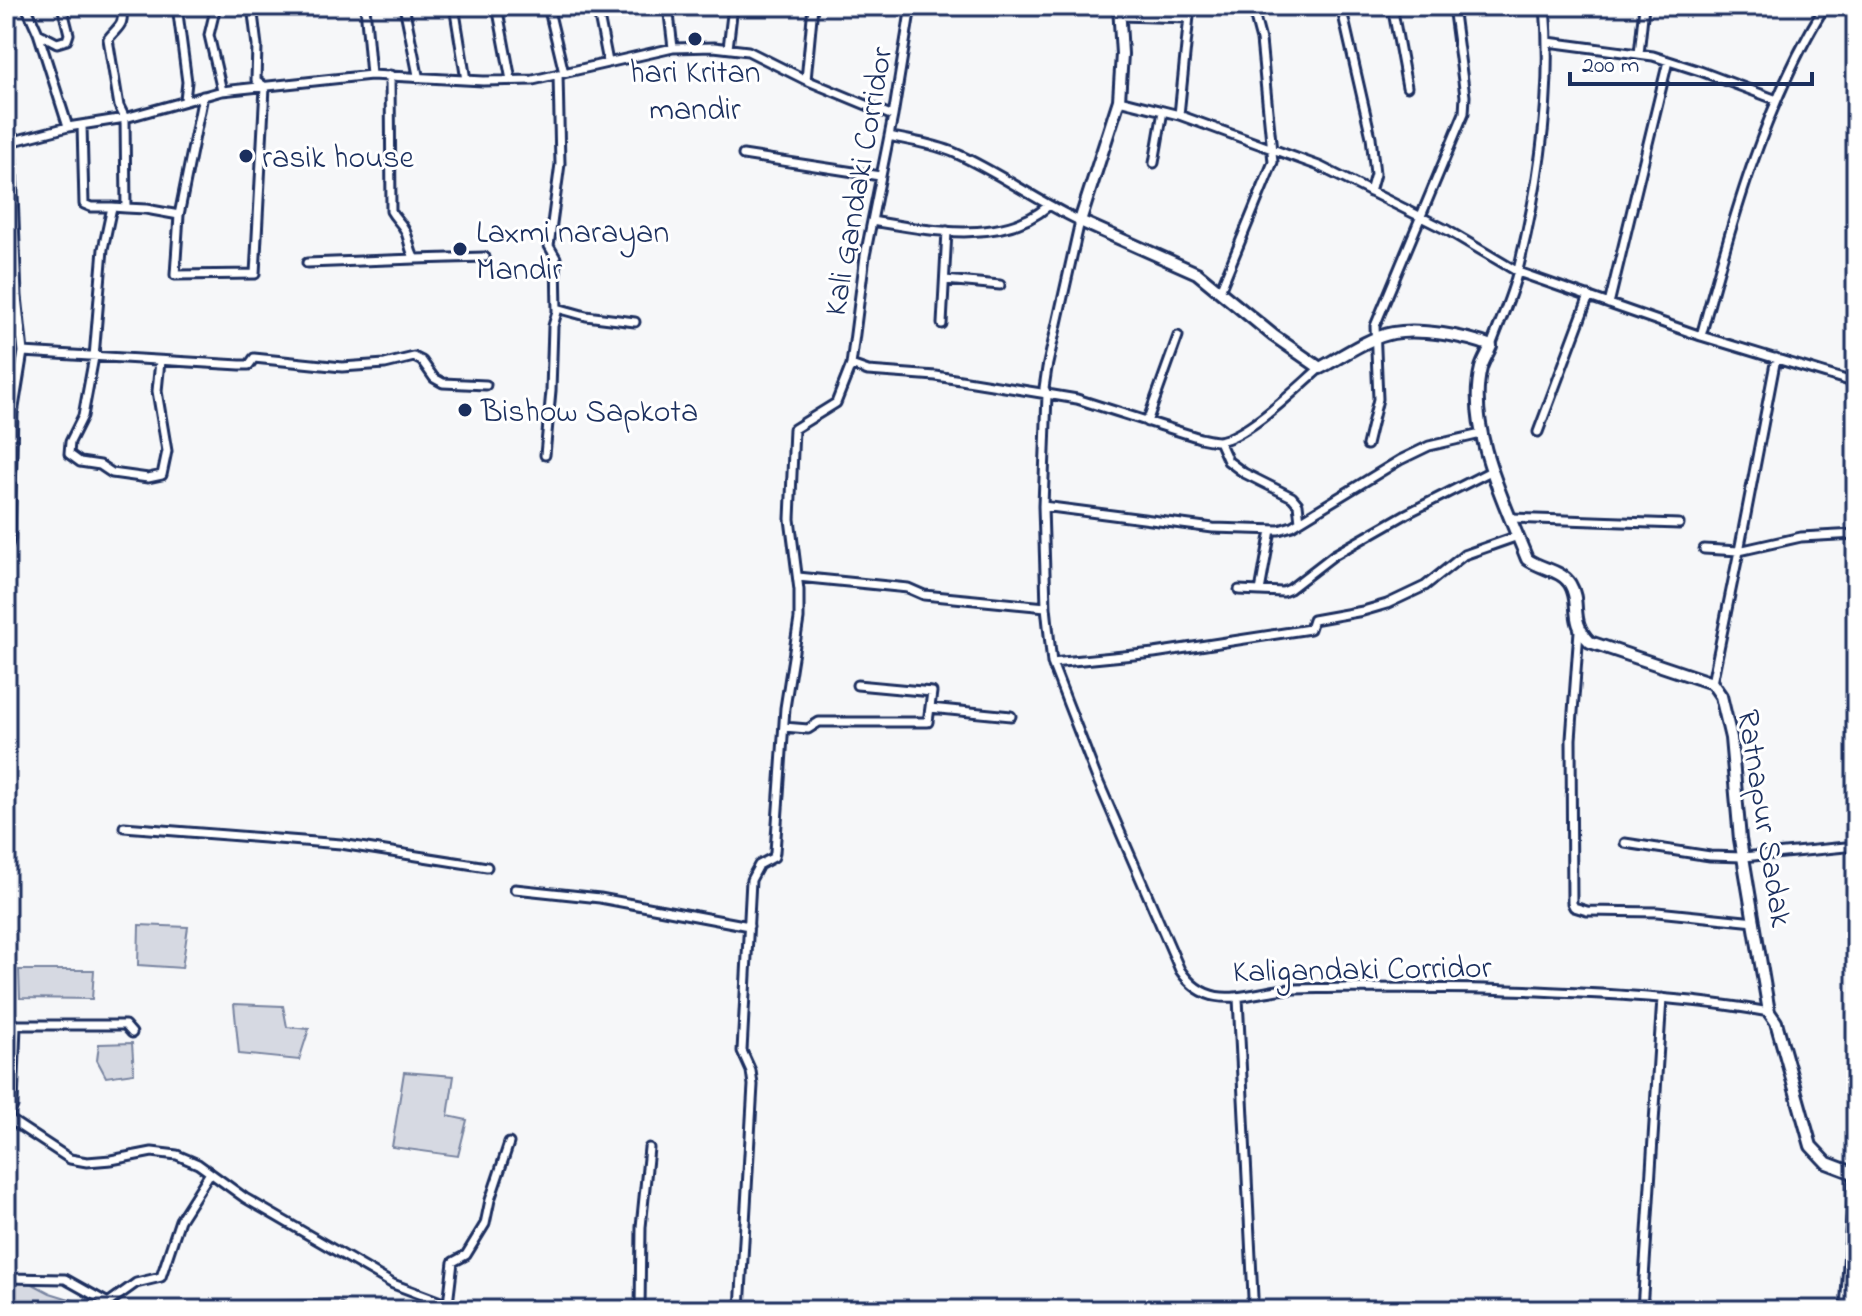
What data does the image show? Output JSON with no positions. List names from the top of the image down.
{
  "streets": {
    "main road": ["Ratnapur Sadak"],
    "street": ["Kali Gandaki Corridor", "Kaligandaki Corridor"]
  },
  "crossings": [
    ["Ratnapur Sadak", "Kaligandaki Corridor"]
  ],
  "places": [
    "hari Kritan mandir",
    "rasik house",
    "Laxmi narayan Mandir",
    "Bishow Sapkota"
  ],
  "scale_bar": "200 m"
}
